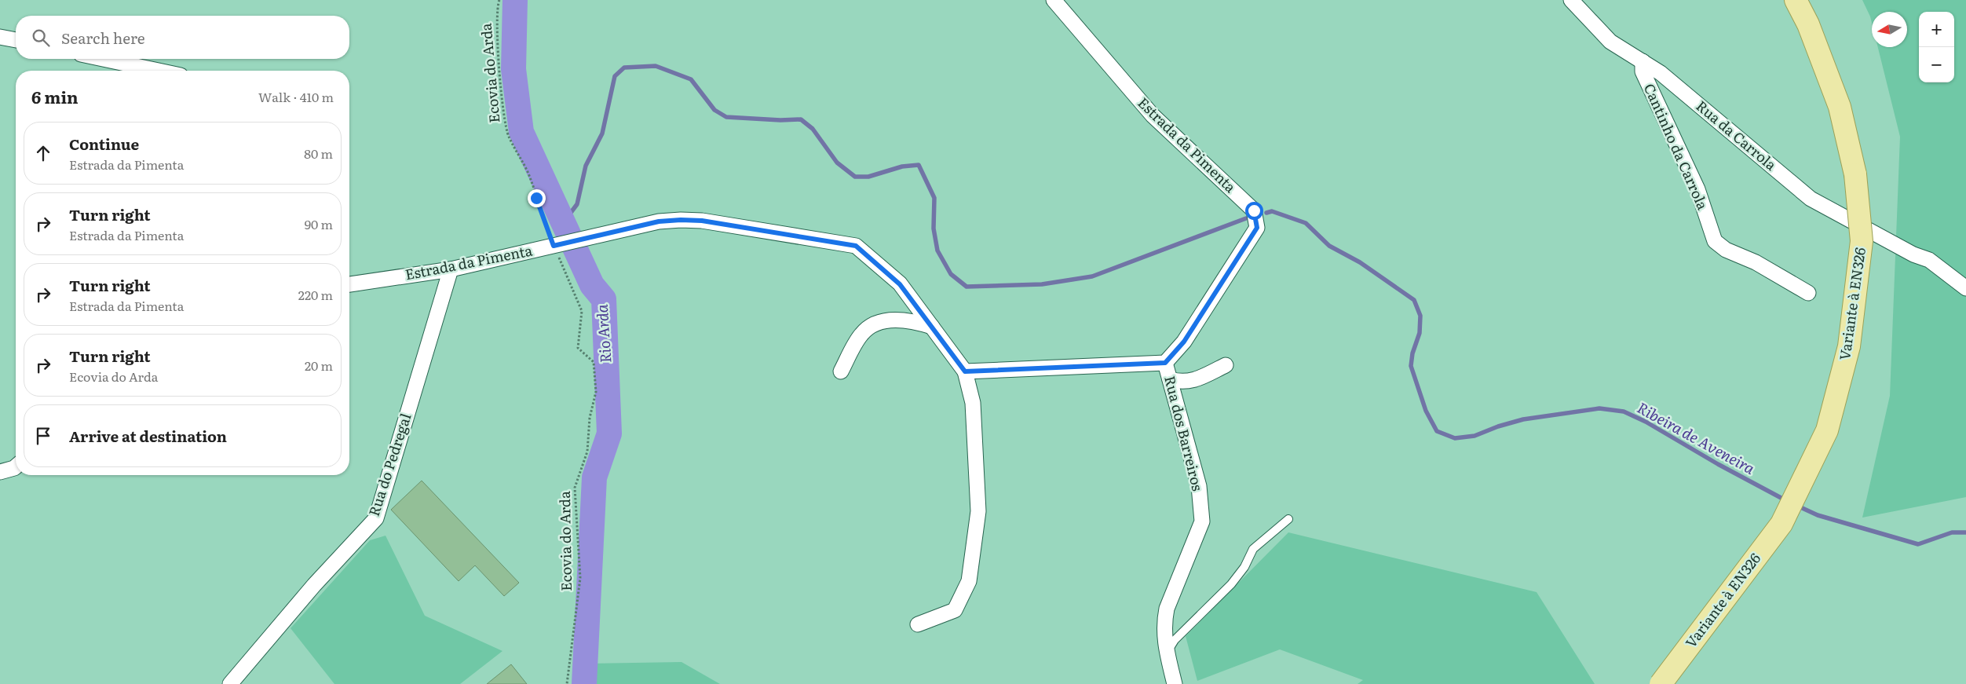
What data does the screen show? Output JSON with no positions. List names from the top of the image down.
{
  "streets": {
    "main road": ["Variante à EN326"],
    "street": [
      "Rua da Carrola",
      "Estrada da Pimenta",
      "Cantinho da Carrola",
      "Rua dos Barreiros",
      "Rua do Pedregal"
    ],
    "path": ["Ecovia do Arda"]
  },
  "crossings": [
    ["Ecovia do Arda", "Estrada da Pimenta"],
    ["Rua da Carrola", "Cantinho da Carrola"],
    ["Estrada da Pimenta", "Rua dos Barreiros"],
    ["Estrada da Pimenta", "Rua do Pedregal"]
  ],
  "water": ["Rio Arda", "Ribeira de Aveneira"],
  "north": "left",
  "page": {
    "map_buttons": ["+", "−"],
    "search": "Search here",
    "heading": ["6 min", "Walk · 410 m"],
    "list": [
      ["Continue", "Estrada da Pimenta", "80 m"],
      ["Turn right", "Estrada da Pimenta", "90 m"],
      ["Turn right", "Estrada da Pimenta", "220 m"],
      ["Turn right", "Ecovia do Arda", "20 m"],
      "Arrive at destination"
    ]
  }
}
